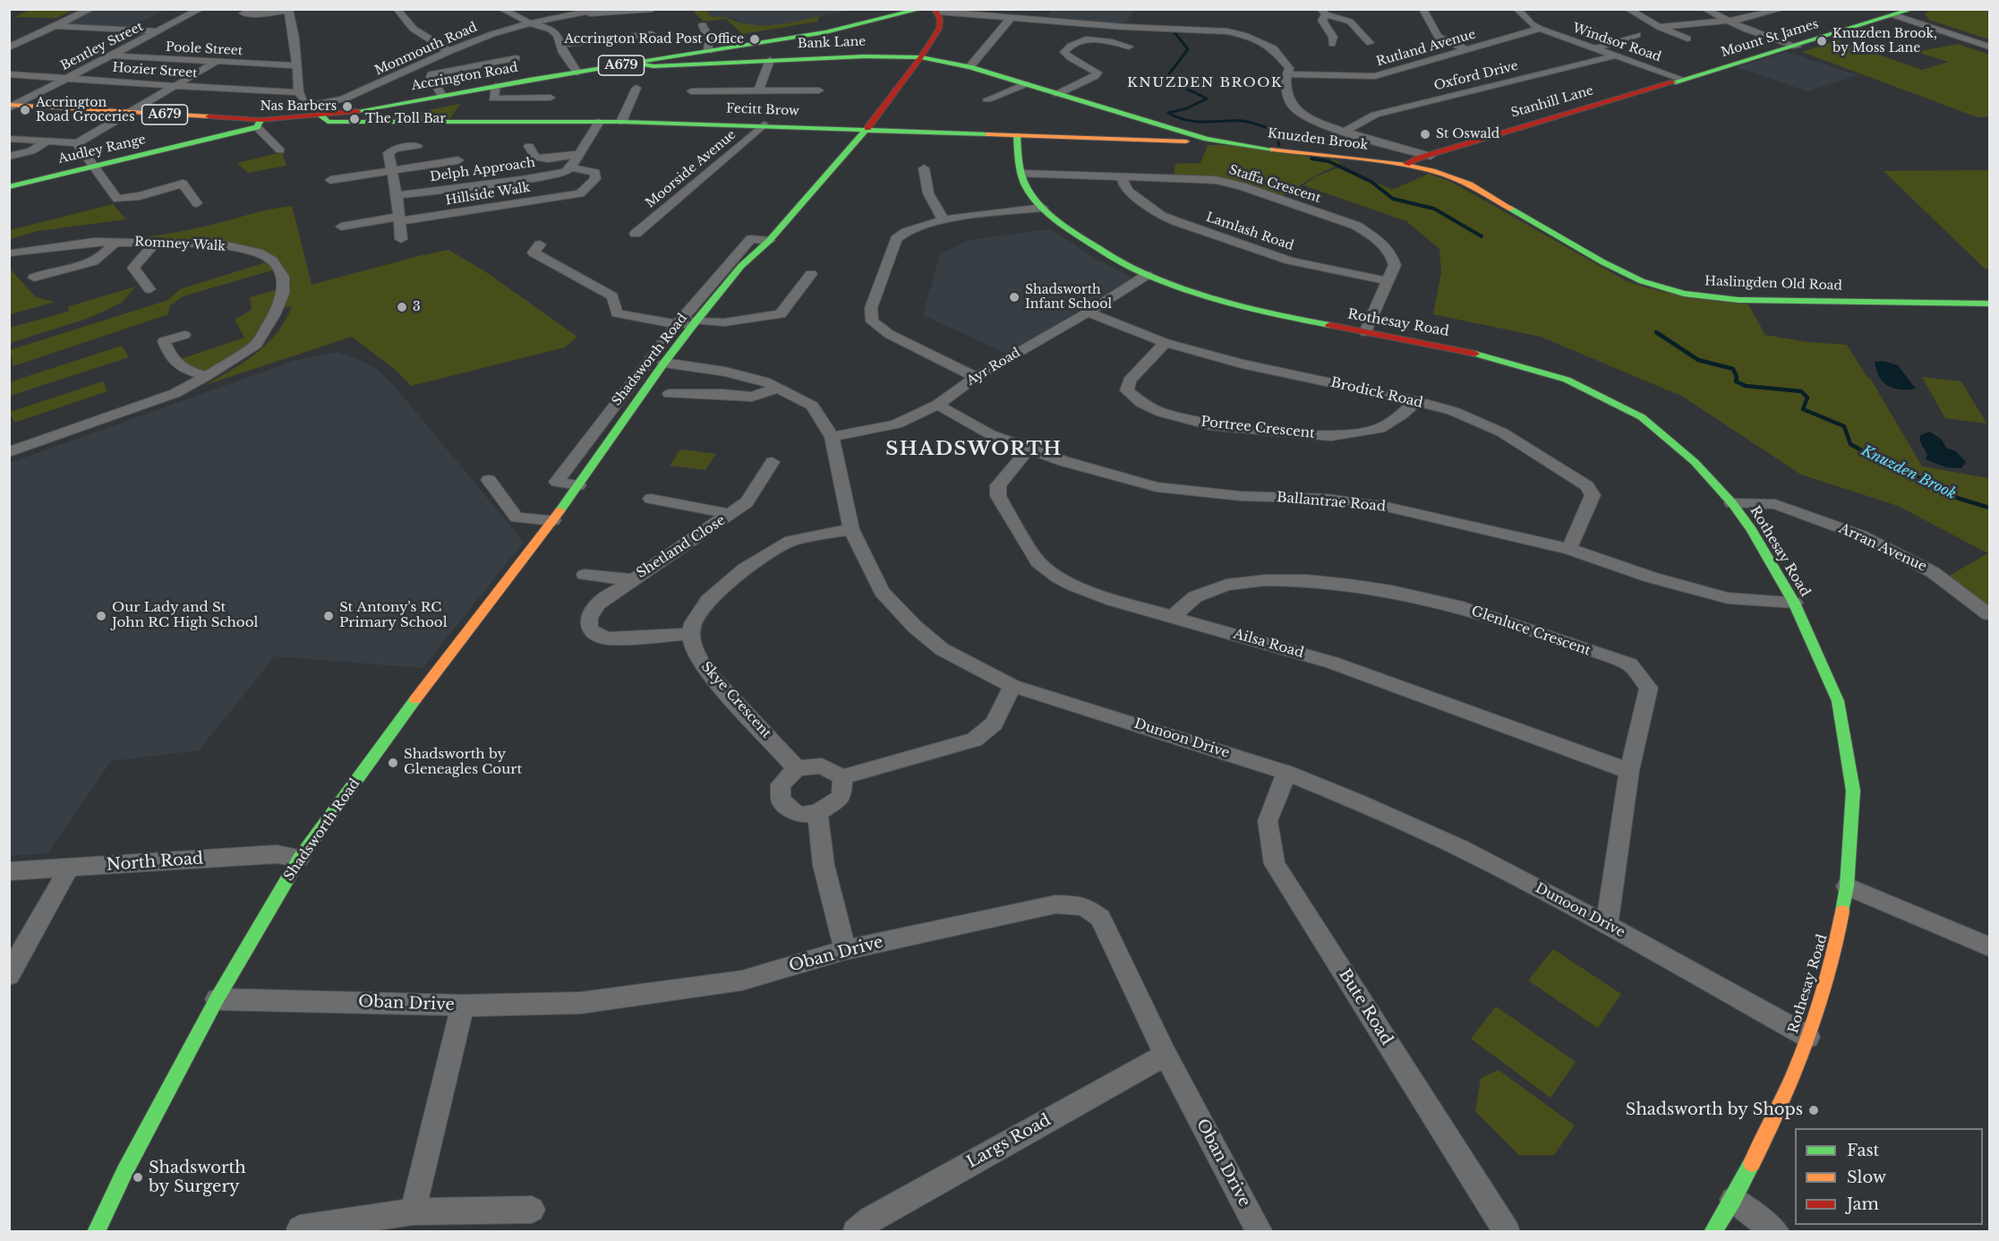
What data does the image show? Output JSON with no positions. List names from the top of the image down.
{
  "streets": {
    "main road": [
      "Mount St James",
      "Bank Lane",
      "A679",
      "Accrington Road",
      "Stanhill Lane",
      "Fecitt Brow",
      "Knuzden Brook",
      "Audley Range",
      "Haslingden Old Road",
      "Rothesay Road",
      "Shadsworth Road"
    ],
    "street": [
      "Windsor Road",
      "Bentley Street",
      "Rutland Avenue",
      "Poole Street",
      "Monmouth Road",
      "Hozier Street",
      "Oxford Drive",
      "Moorside Avenue",
      "Delph Approach",
      "Staffa Crescent",
      "Hillside Walk",
      "Lamlash Road",
      "Romney Walk",
      "Ayr Road",
      "Brodick Road",
      "Portree Crescent",
      "Ballantrae Road",
      "Shetland Close",
      "Arran Avenue",
      "Glenluce Crescent",
      "Ailsa Road",
      "Skye Crescent",
      "Dunoon Drive",
      "North Road",
      "Oban Drive",
      "Bute Road",
      "Largs Road"
    ]
  },
  "crossings": [
    ["Mount St James", "Windsor Road"],
    ["Mount St James", "Stanhill Lane"],
    ["Bank Lane", "Accrington Road"],
    ["Bank Lane", "Fecitt Brow"],
    ["Bank Lane", "Knuzden Brook"],
    ["Bank Lane", "Shadsworth Road"],
    ["Windsor Road", "Rutland Avenue"],
    ["Windsor Road", "Oxford Drive"],
    ["Windsor Road", "Stanhill Lane"],
    ["Bentley Street", "Poole Street"],
    ["Bentley Street", "Hozier Street"],
    ["Bentley Street", "Accrington Road"],
    ["Monmouth Road", "Accrington Road"],
    ["Monmouth Road", "Fecitt Brow"],
    ["Accrington Road", "Fecitt Brow"],
    ["Accrington Road", "Audley Range"],
    ["Stanhill Lane", "Knuzden Brook"],
    ["Fecitt Brow", "Knuzden Brook"],
    ["Fecitt Brow", "Moorside Avenue"],
    ["Fecitt Brow", "Rothesay Road"],
    ["Fecitt Brow", "Shadsworth Road"],
    ["Knuzden Brook", "Haslingden Old Road"],
    ["Delph Approach", "Hillside Walk"],
    ["Staffa Crescent", "Lamlash Road"],
    ["Staffa Crescent", "Rothesay Road"],
    ["Rothesay Road", "Ayr Road"],
    ["Rothesay Road", "Ballantrae Road"],
    ["Rothesay Road", "Arran Avenue"],
    ["Rothesay Road", "Dunoon Drive"],
    ["Shadsworth Road", "Dunoon Drive"],
    ["Shadsworth Road", "North Road"],
    ["Shadsworth Road", "Oban Drive"],
    ["Ayr Road", "Brodick Road"],
    ["Ayr Road", "Ballantrae Road"],
    ["Ayr Road", "Dunoon Drive"],
    ["Brodick Road", "Portree Crescent"],
    ["Brodick Road", "Ballantrae Road"],
    ["Ballantrae Road", "Ailsa Road"],
    ["Shetland Close", "Skye Crescent"],
    ["Glenluce Crescent", "Ailsa Road"],
    ["Glenluce Crescent", "Dunoon Drive"],
    ["Dunoon Drive", "Bute Road"],
    ["Oban Drive", "Largs Road"]
  ],
  "districts": ["KNUZDEN BROOK", "SHADSWORTH"],
  "water": ["Knuzden Brook"],
  "places": [
    "Accrington Road Post Office",
    "Knuzden Brook, by Moss Lane",
    "Nas Barbers",
    "Accrington Road Groceries",
    "The Toll Bar",
    "St Oswald",
    "Shadsworth Infant School",
    "3",
    "Our Lady and St John RC High School",
    "St Antony's RC Primary School",
    "Shadsworth by Gleneagles Court",
    "Shadsworth by Shops",
    "Shadsworth by Surgery"
  ],
  "legend": ["Fast", "Slow", "Jam"]
}
